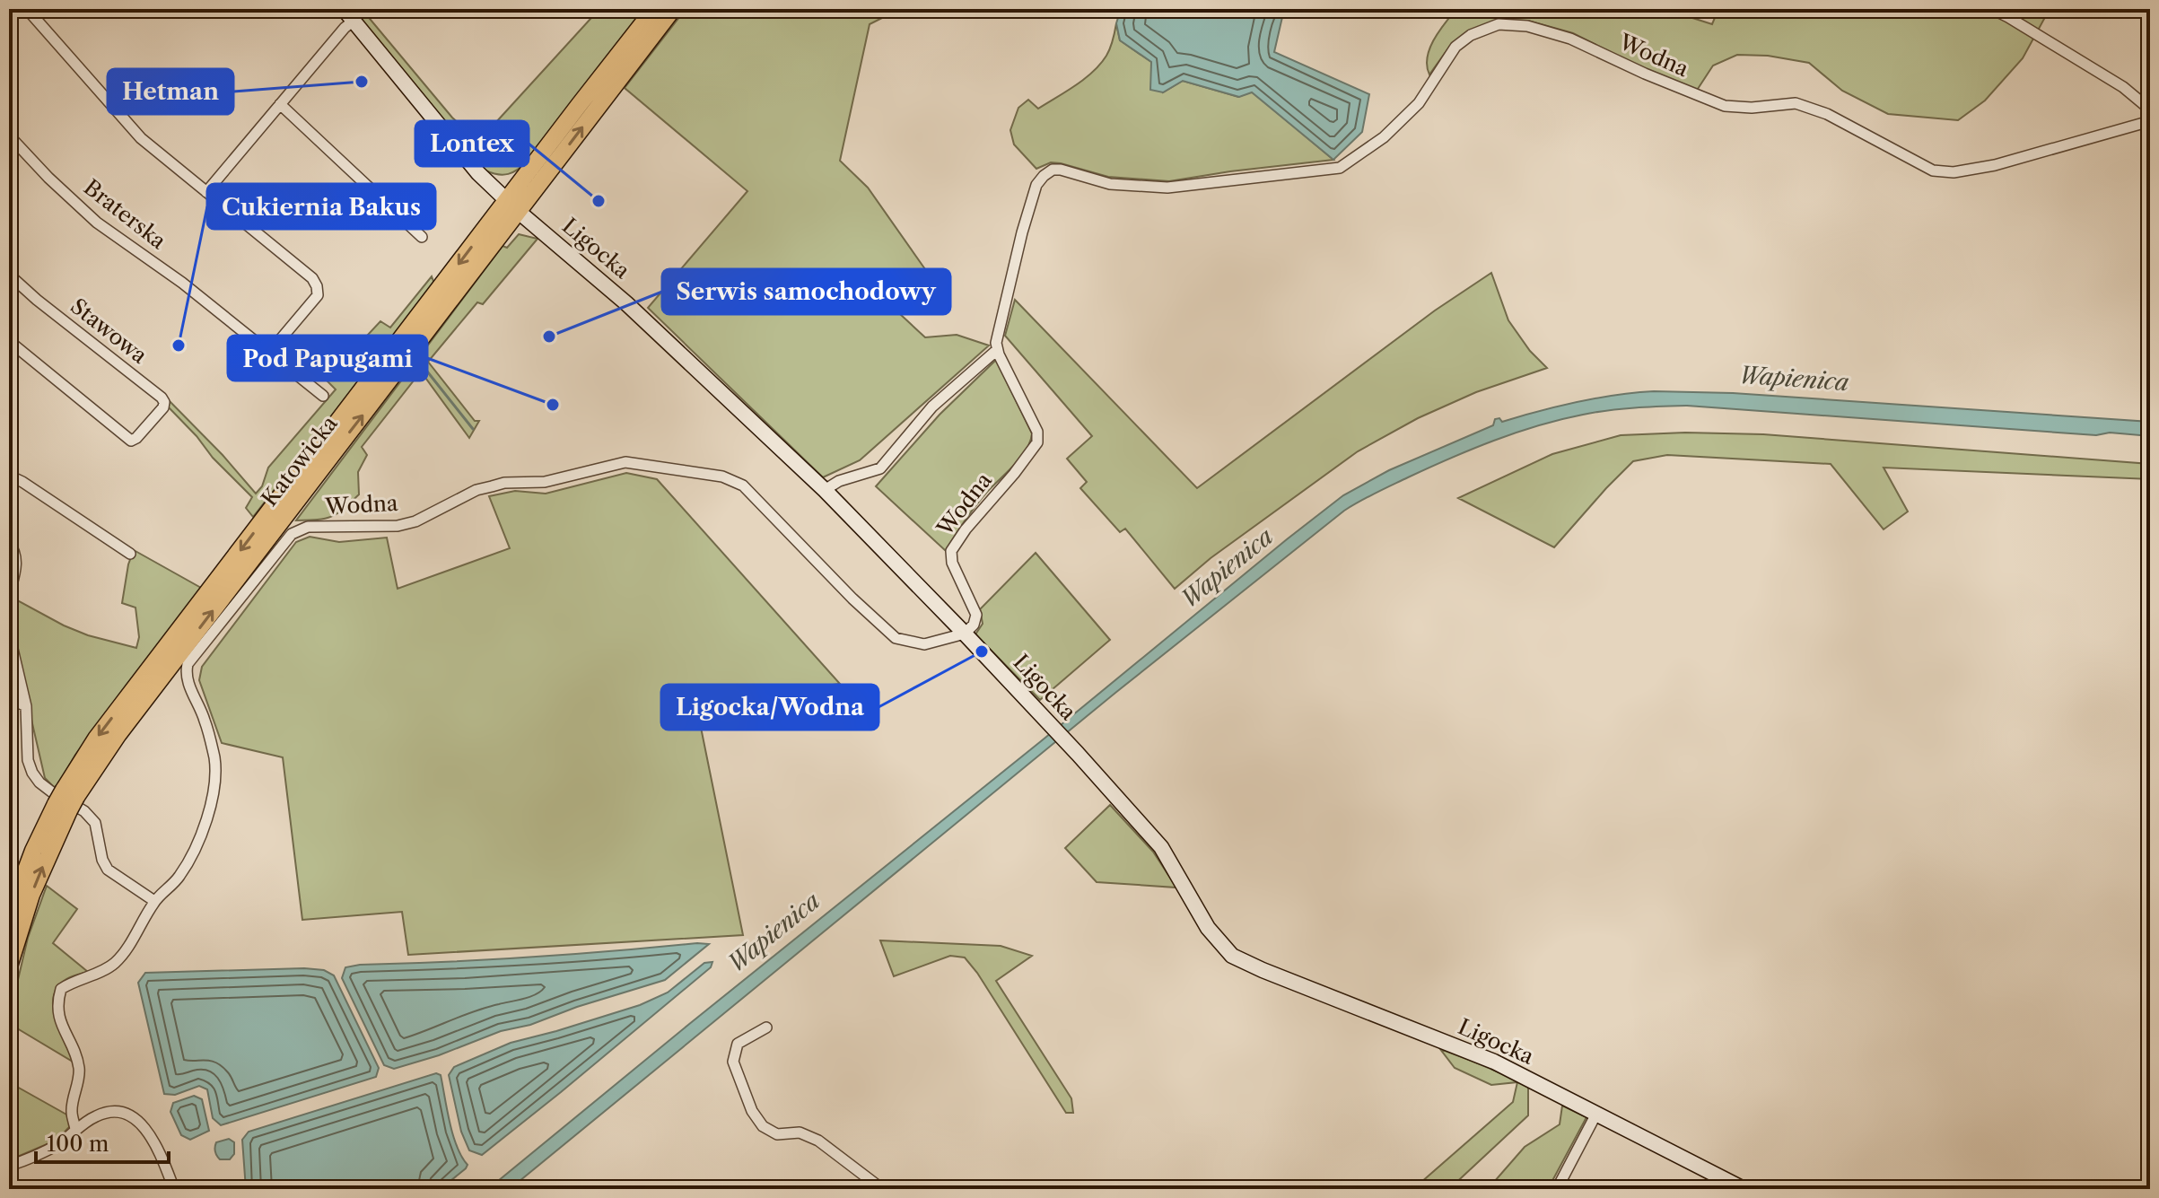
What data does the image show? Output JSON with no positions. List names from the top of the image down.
{
  "streets": {
    "main road": ["Katowicka"],
    "street": [
      "Wodna",
      "Braterska",
      "Ligocka",
      "Stawowa"
    ]
  },
  "crossings": [
    ["Wodna", "Ligocka"],
    ["Ligocka", "Katowicka"]
  ],
  "water": ["Wapienica"],
  "places": [
    "Hetman",
    "Lontex",
    "Serwis samochodowy",
    "Cukiernia Bakus",
    "Pod Papugami",
    "Ligocka/Wodna"
  ],
  "scale_bar": "100 m"
}
